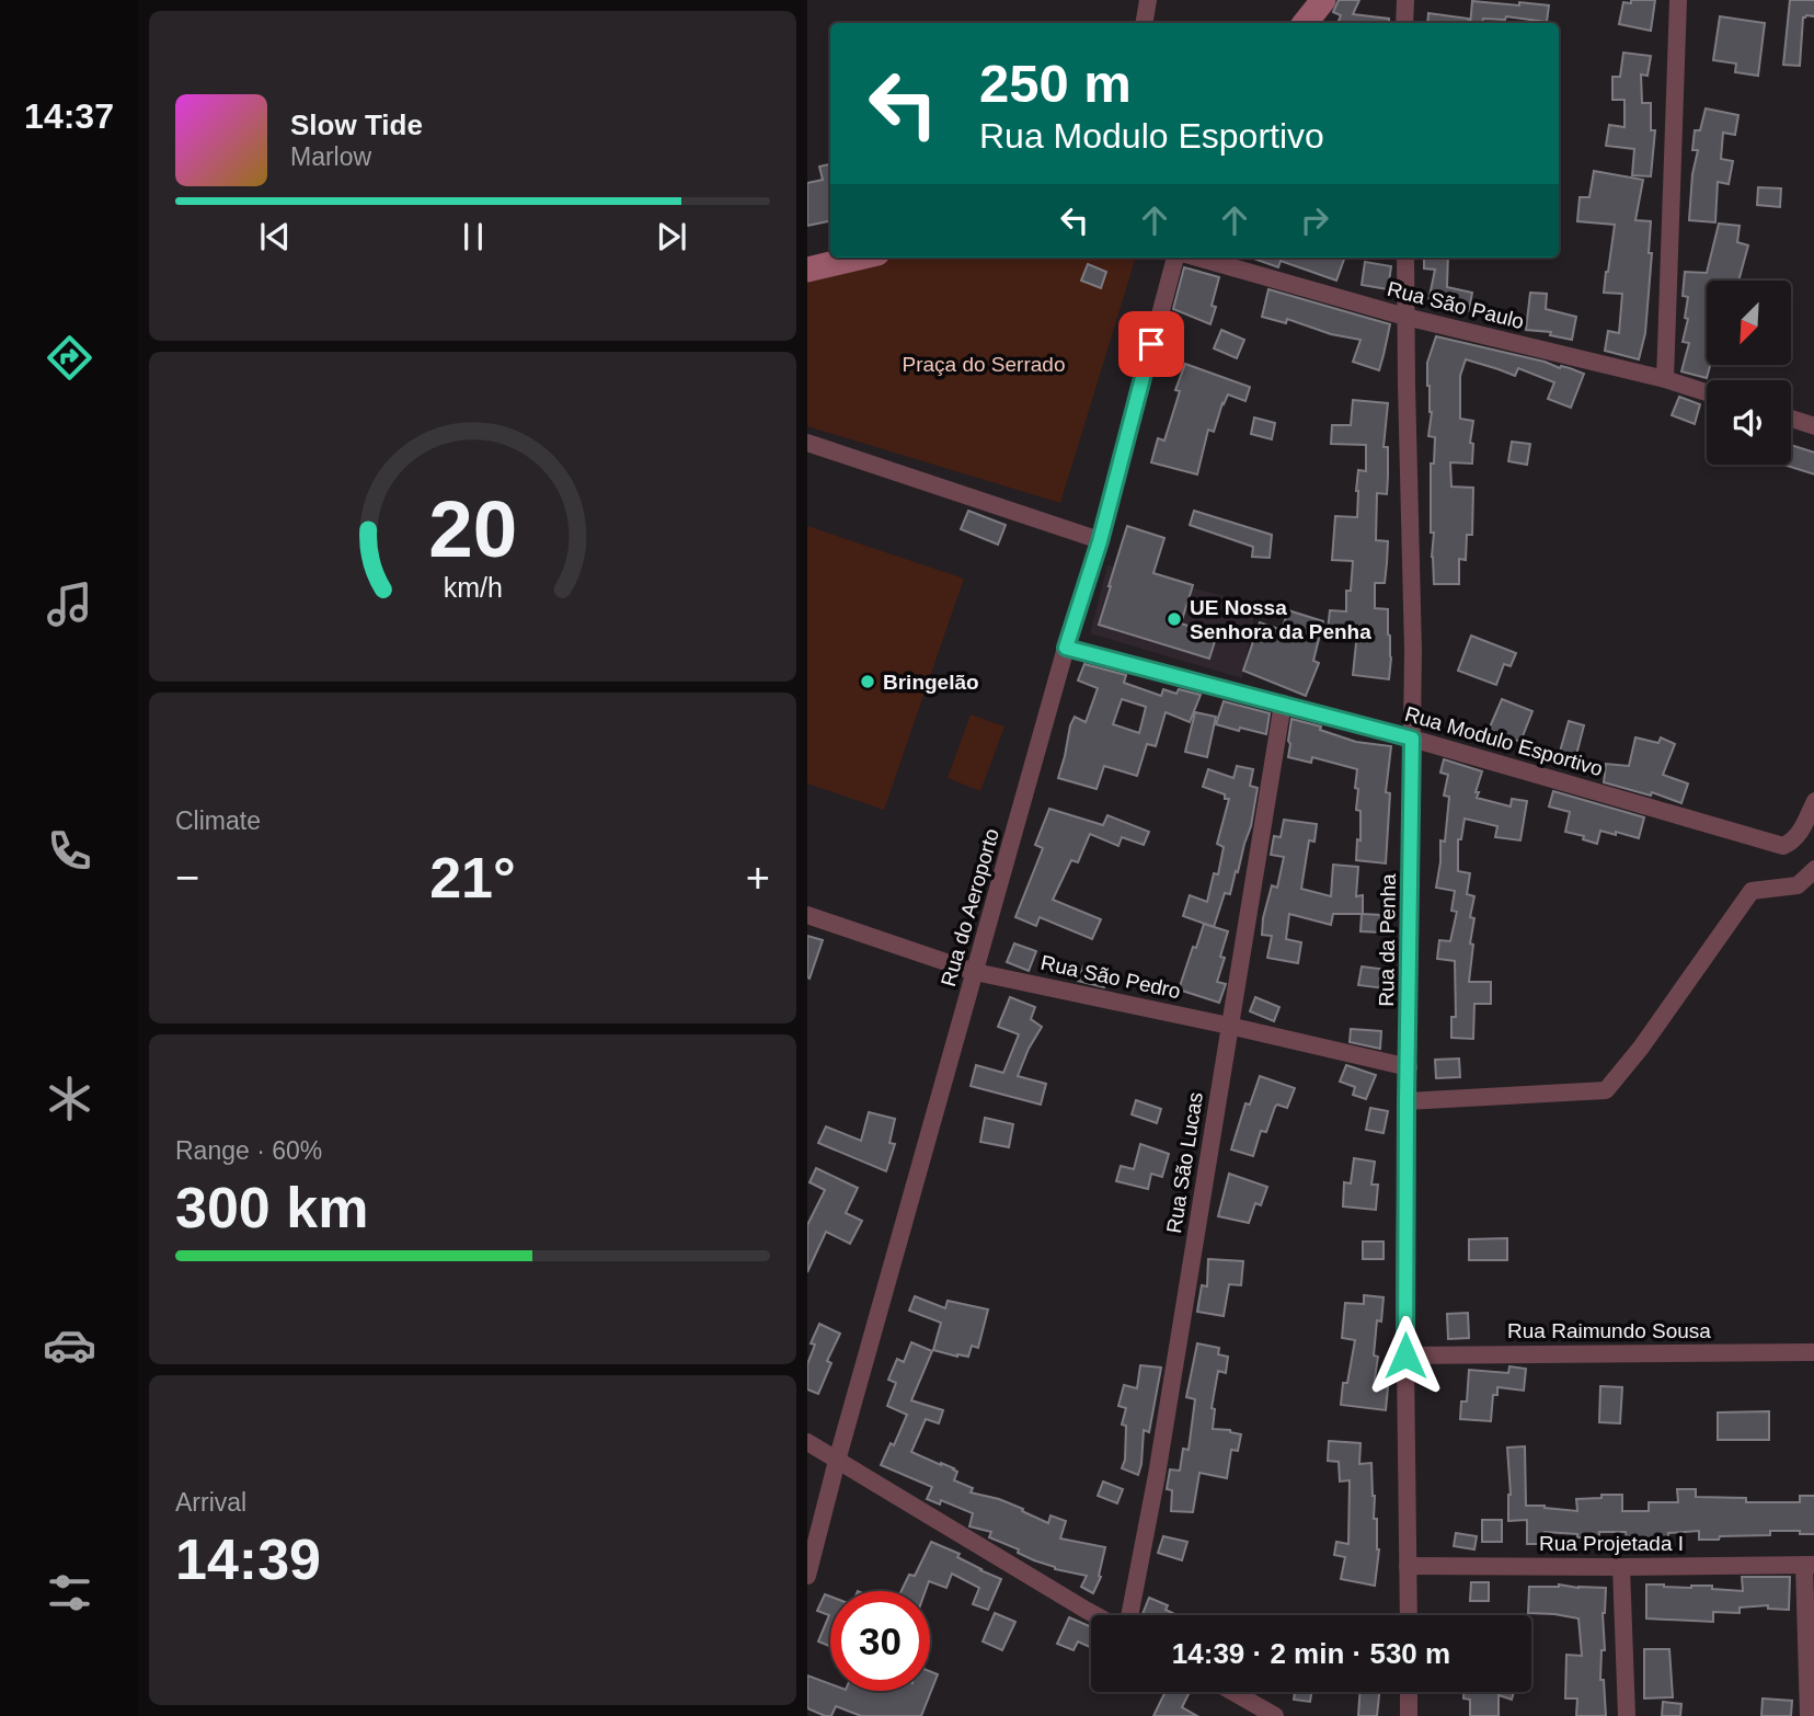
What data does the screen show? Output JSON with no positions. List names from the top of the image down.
{
  "streets": {
    "street": [
      "Rua São Paulo",
      "Rua Modulo Esportivo",
      "Rua do Aeroporto",
      "Rua da Penha",
      "Rua São Pedro",
      "Rua São Lucas",
      "Rua Raimundo Sousa",
      "Rua Projetada I"
    ]
  },
  "crossings": [
    ["Rua São Paulo", "Rua da Penha"],
    ["Rua Modulo Esportivo", "Rua do Aeroporto"],
    ["Rua Modulo Esportivo", "Rua da Penha"],
    ["Rua Modulo Esportivo", "Rua São Lucas"],
    ["Rua do Aeroporto", "Rua São Pedro"],
    ["Rua da Penha", "Rua São Pedro"],
    ["Rua da Penha", "Rua Raimundo Sousa"],
    ["Rua da Penha", "Rua Projetada I"],
    ["Rua São Pedro", "Rua São Lucas"]
  ],
  "parks": ["Praça do Serrado"],
  "places": ["UE Nossa Senhora da Penha", "Bringelão"],
  "north": "bottom left",
  "page": {
    "tabs": "14:37",
    "turn": ["250 m", "Rua Modulo Esportivo"],
    "song": ["Slow Tide", "Marlow"],
    "tile": [
      "Climate",
      ["Range · 60%", "300 km"],
      ["Arrival", "14:39"]
    ],
    "heat": ["−", "21°", "+"],
    "limit": "30",
    "trip": "14:39 · 2 min · 530 m",
    "gauge": ["20", "km/h"]
  }
}
